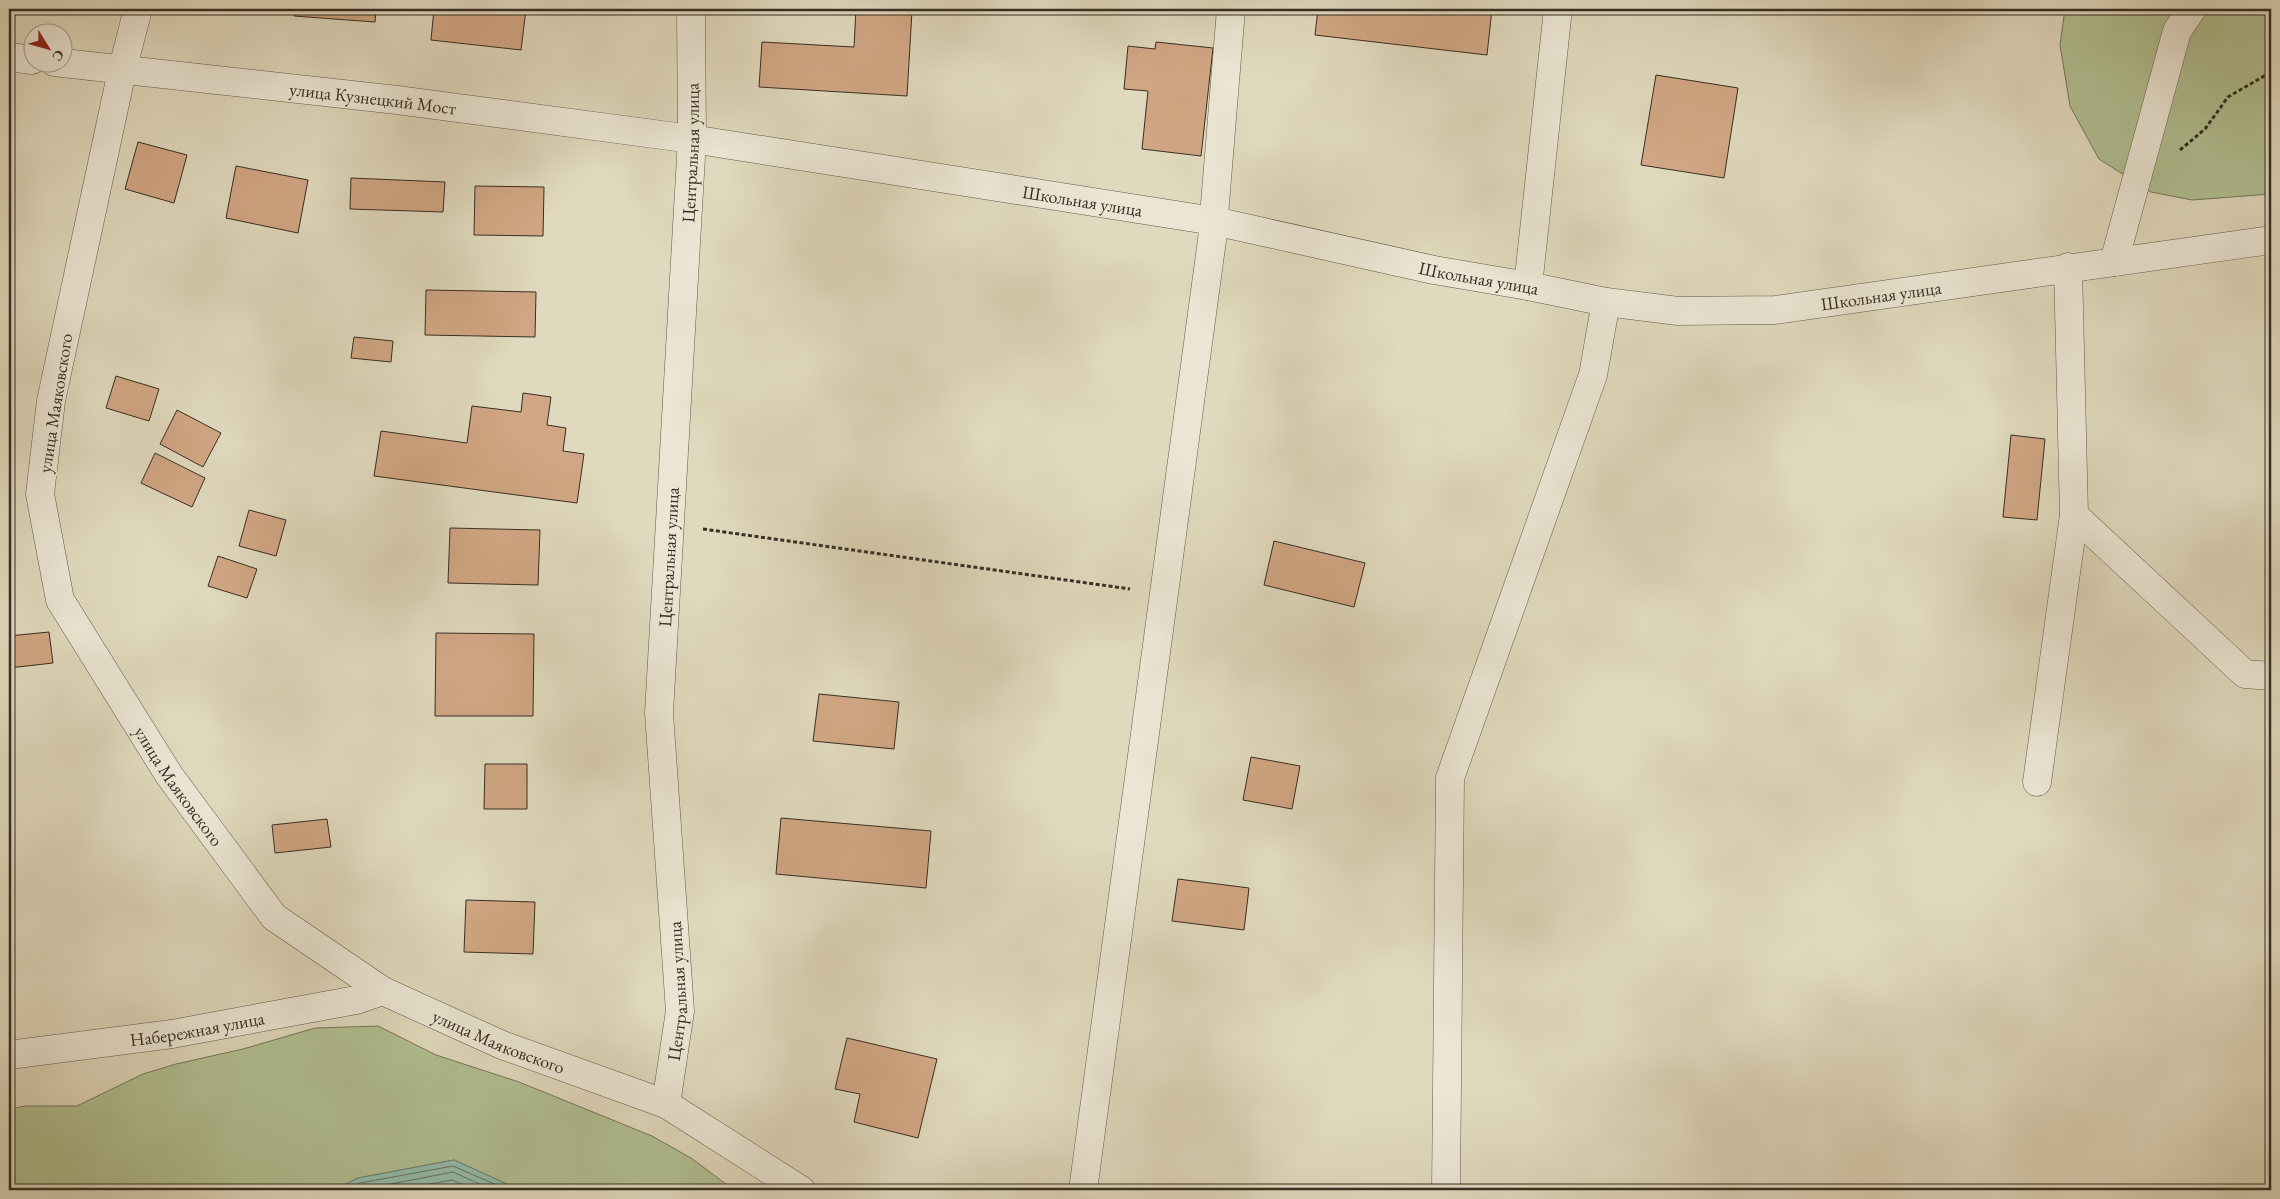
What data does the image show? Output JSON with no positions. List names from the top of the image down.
{
  "streets": {
    "street": [
      "улица Кузнецкий Мост",
      "Центральная улица",
      "Школьная улица",
      "улица Маяковского",
      "Набережная улица"
    ]
  },
  "crossings": [
    ["улица Кузнецкий Мост", "Центральная улица"],
    ["улица Кузнецкий Мост", "Школьная улица"],
    ["улица Кузнецкий Мост", "улица Маяковского"],
    ["Центральная улица", "Школьная улица"],
    ["Центральная улица", "улица Маяковского"],
    ["улица Маяковского", "Набережная улица"]
  ],
  "north": "bottom right"
}
